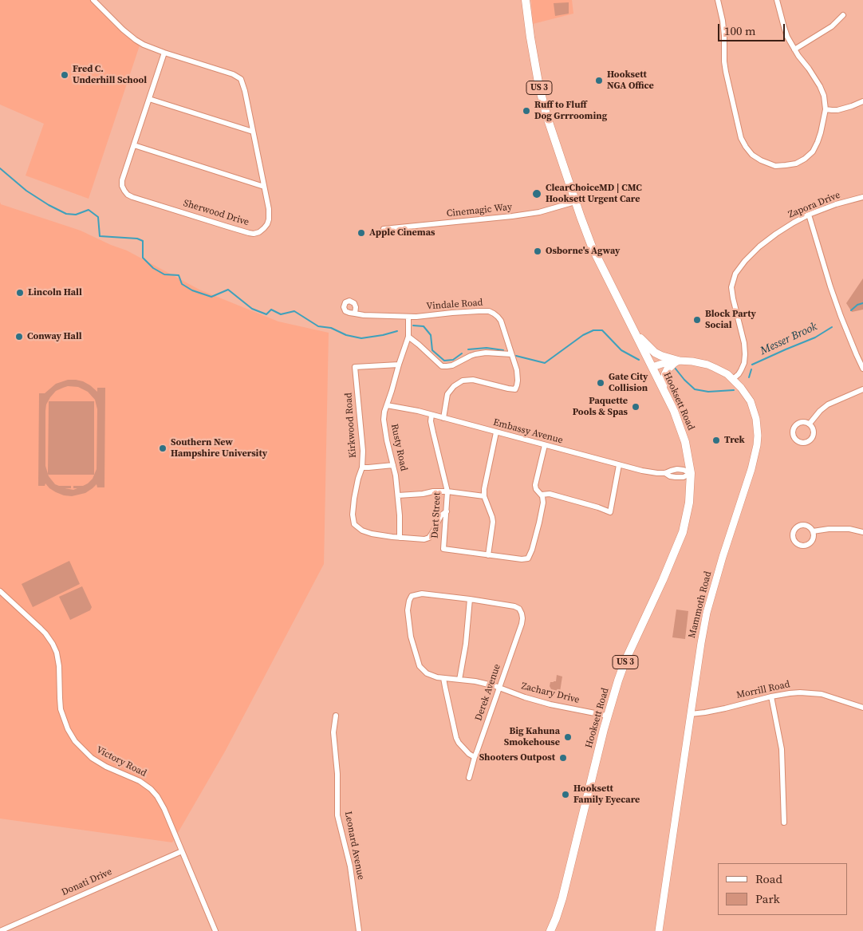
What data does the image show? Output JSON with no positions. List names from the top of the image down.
{
  "streets": {
    "main road": ["US 3", "Hooksett Road", "Mammoth Road"],
    "street": [
      "Zapora Drive",
      "Cinemagic Way",
      "Sherwood Drive",
      "Vindale Road",
      "Kirkwood Road",
      "Embassy Avenue",
      "Rusty Road",
      "Dart Street",
      "Morrill Road",
      "Derek Avenue",
      "Zachary Drive",
      "Victory Road",
      "Leonard Avenue",
      "Donati Drive"
    ]
  },
  "crossings": [
    ["Zapora Drive", "Mammoth Road"],
    ["Cinemagic Way", "Hooksett Road"],
    ["Vindale Road", "Embassy Avenue"],
    ["Vindale Road", "Rusty Road"],
    ["Hooksett Road", "Embassy Avenue"],
    ["Hooksett Road", "Mammoth Road"],
    ["Hooksett Road", "Zachary Drive"],
    ["Kirkwood Road", "Rusty Road"],
    ["Embassy Avenue", "Rusty Road"],
    ["Embassy Avenue", "Dart Street"],
    ["Mammoth Road", "Morrill Road"],
    ["Derek Avenue", "Zachary Drive"],
    ["Victory Road", "Donati Drive"]
  ],
  "water": ["Messer Brook"],
  "places": [
    "Fred C. Underhill School",
    "Hooksett NGA Office",
    "Ruff to Fluff Dog Grrrooming",
    "ClearChoiceMD | CMC Hooksett Urgent Care",
    "Apple Cinemas",
    "Osborne's Agway",
    "Lincoln Hall",
    "Block Party Social",
    "Conway Hall",
    "Gate City Collision",
    "Paquette Pools & Spas",
    "Trek",
    "Southern New Hampshire University",
    "Big Kahuna Smokehouse",
    "Shooters Outpost",
    "Hooksett Family Eyecare"
  ],
  "legend": ["Road", "Park"],
  "scale_bar": "100 m"
}
